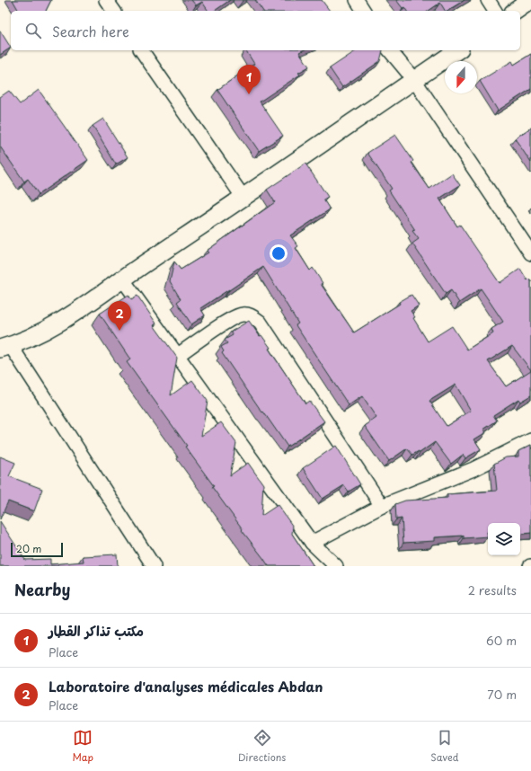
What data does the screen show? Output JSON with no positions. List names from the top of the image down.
{
  "scale_bar": "20 m",
  "north": "bottom",
  "page": {
    "search": "Search here",
    "pins": ["1", "2"],
    "scale": "20 m",
    "heading": ["Nearby", "2 results"],
    "list": [
      {
        "mark": "1",
        "name": "مكتب تذاكر القطار",
        "note": "Place",
        "value": "60 m"
      },
      {
        "mark": "2",
        "name": "Laboratoire d'analyses médicales Abdan",
        "note": "Place",
        "value": "70 m"
      }
    ],
    "nav": ["Map", "Directions", "Saved"]
  }
}
